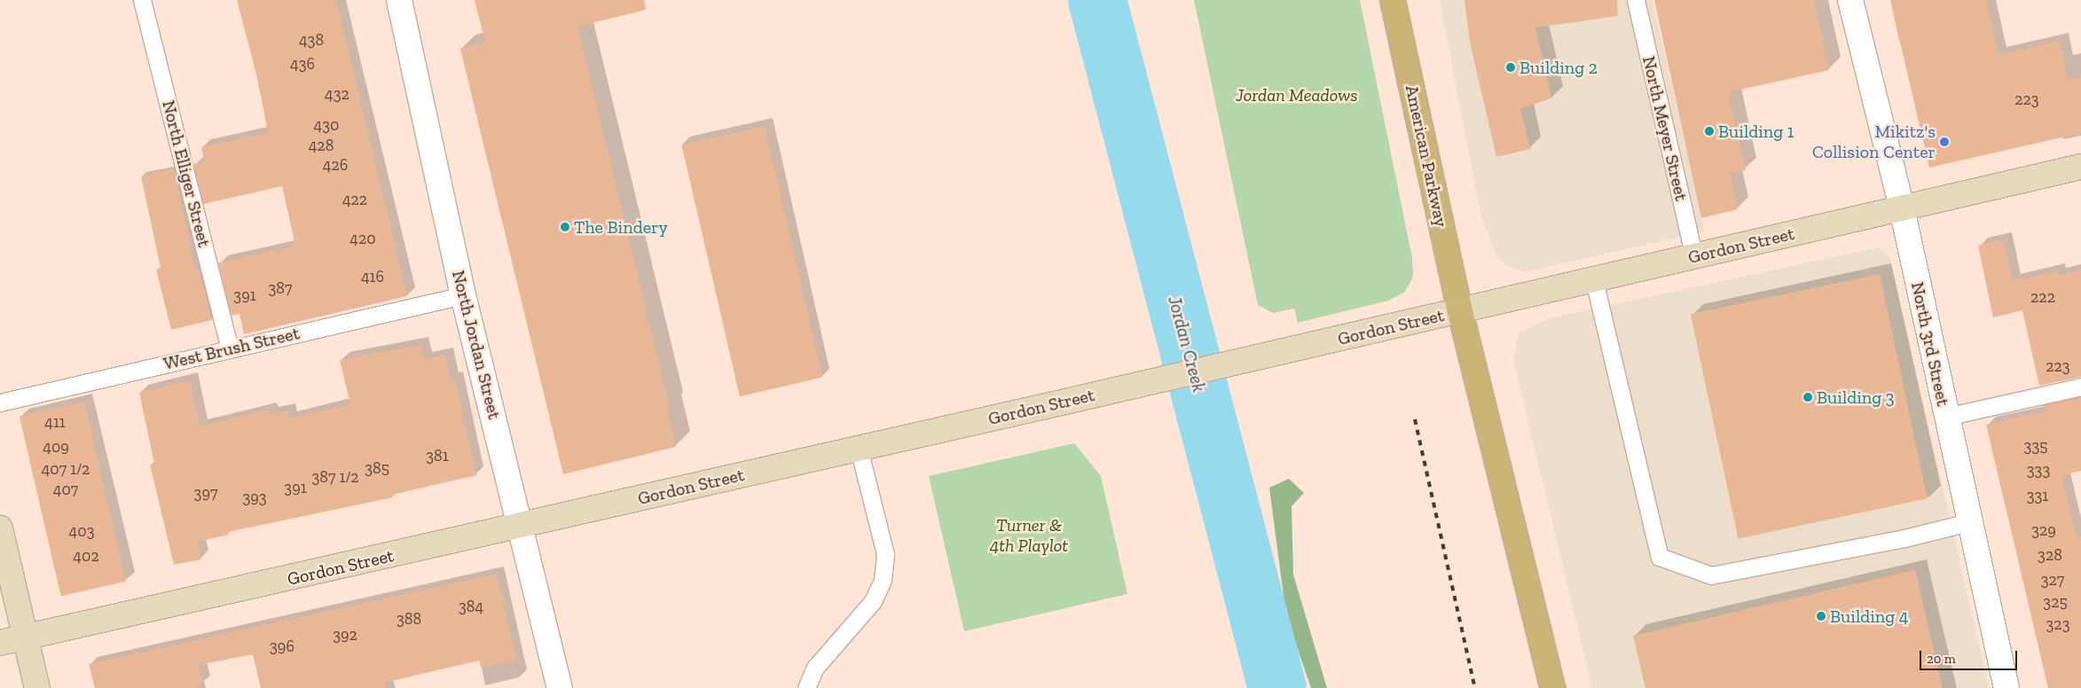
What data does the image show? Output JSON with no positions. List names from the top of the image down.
{
  "streets": {
    "main road": ["American Parkway"],
    "street": ["Gordon Street", "North 3rd Street", "North Jordan Street"],
    "lane": ["North Meyer Street", "North Elliger Street", "West Brush Street"]
  },
  "crossings": [
    ["North Meyer Street", "Gordon Street"],
    ["American Parkway", "Gordon Street"],
    ["North Elliger Street", "West Brush Street"],
    ["Gordon Street", "North 3rd Street"],
    ["Gordon Street", "North Jordan Street"],
    ["North Jordan Street", "West Brush Street"]
  ],
  "water": ["Jordan Creek"],
  "parks": ["Jordan Meadows", "Turner & 4th Playlot"],
  "places": [
    "Building 2",
    "Building 1",
    "Mikitz's Collision Center",
    "The Bindery",
    "Building 3",
    "Building 4"
  ],
  "house_numbers": [
    "438",
    "436",
    "432",
    "223",
    "430",
    "428",
    "426",
    "422",
    "420",
    "416",
    "387",
    "391",
    "222",
    "223",
    "411",
    "335",
    "409",
    "381",
    "385",
    "407 1/2",
    "333",
    "387 1/2",
    "391",
    "407",
    "397",
    "331",
    "393",
    "329",
    "403",
    "328",
    "402",
    "327",
    "325",
    "384",
    "388",
    "323",
    "392",
    "396"
  ],
  "scale_bar": "20 m"
}
